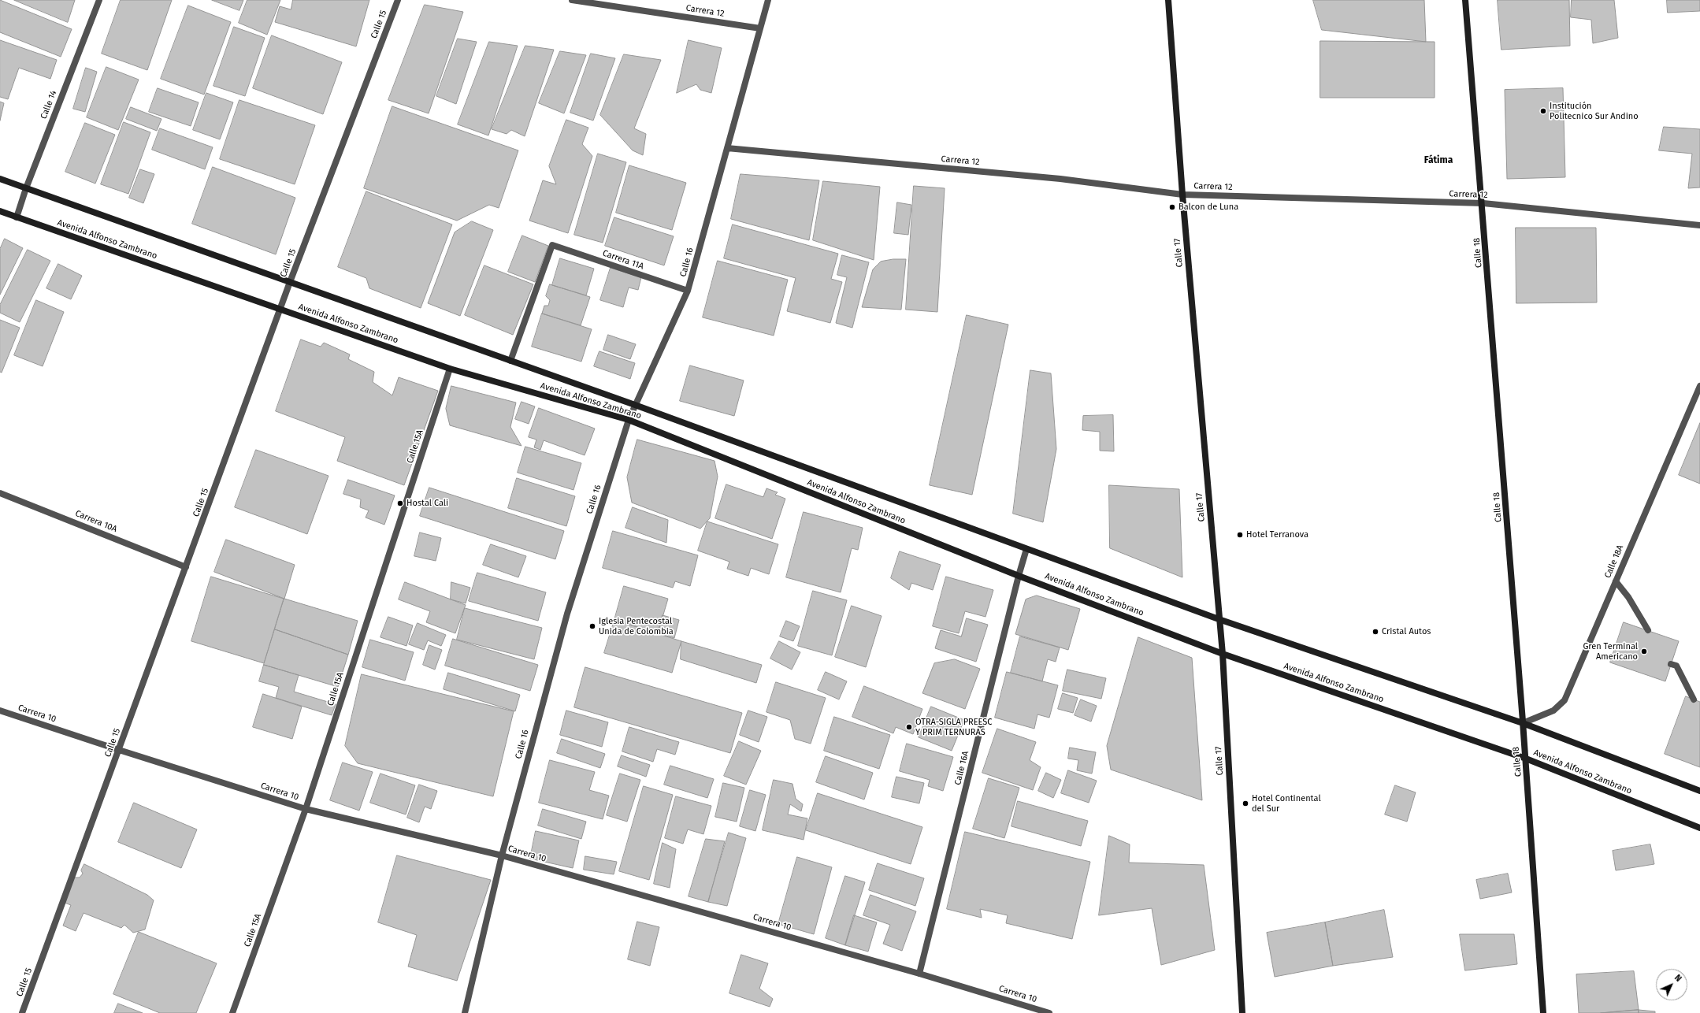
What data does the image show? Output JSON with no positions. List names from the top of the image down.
{
  "streets": {
    "street": [
      "Carrera 12",
      "Calle 15",
      "Calle 14",
      "Avenida Alfonso Zambrano",
      "Calle 17",
      "Calle 18",
      "Carrera 11A",
      "Calle 16",
      "Calle 15A",
      "Carrera 10A",
      "Calle 18A",
      "Carrera 10",
      "Calle 16A"
    ]
  },
  "crossings": [
    ["Carrera 12", "Calle 17"],
    ["Carrera 12", "Calle 18"],
    ["Carrera 12", "Calle 16"],
    ["Calle 15", "Avenida Alfonso Zambrano"],
    ["Calle 15", "Carrera 10A"],
    ["Calle 15", "Carrera 10"],
    ["Calle 14", "Avenida Alfonso Zambrano"],
    ["Avenida Alfonso Zambrano", "Calle 17"],
    ["Avenida Alfonso Zambrano", "Calle 18"],
    ["Avenida Alfonso Zambrano", "Carrera 11A"],
    ["Avenida Alfonso Zambrano", "Calle 16"],
    ["Avenida Alfonso Zambrano", "Calle 15A"],
    ["Avenida Alfonso Zambrano", "Calle 18A"],
    ["Avenida Alfonso Zambrano", "Calle 16A"],
    ["Calle 18", "Calle 18A"],
    ["Carrera 11A", "Calle 16"],
    ["Calle 16", "Carrera 10"],
    ["Calle 15A", "Carrera 10"],
    ["Carrera 10", "Calle 16A"]
  ],
  "districts": ["Fátima"],
  "places": [
    "Institución Politecnico Sur Andino",
    "Balcon de Luna",
    "Hostal Cali",
    "Hotel Terranova",
    "Iglesia Pentecostal Unida de Colombia",
    "Cristal Autos",
    "Gren Terminal Americano",
    "OTRA-SIGLA PREESC Y PRIM TERNURAS",
    "Hotel Continental del Sur"
  ],
  "north": "top right"
}
